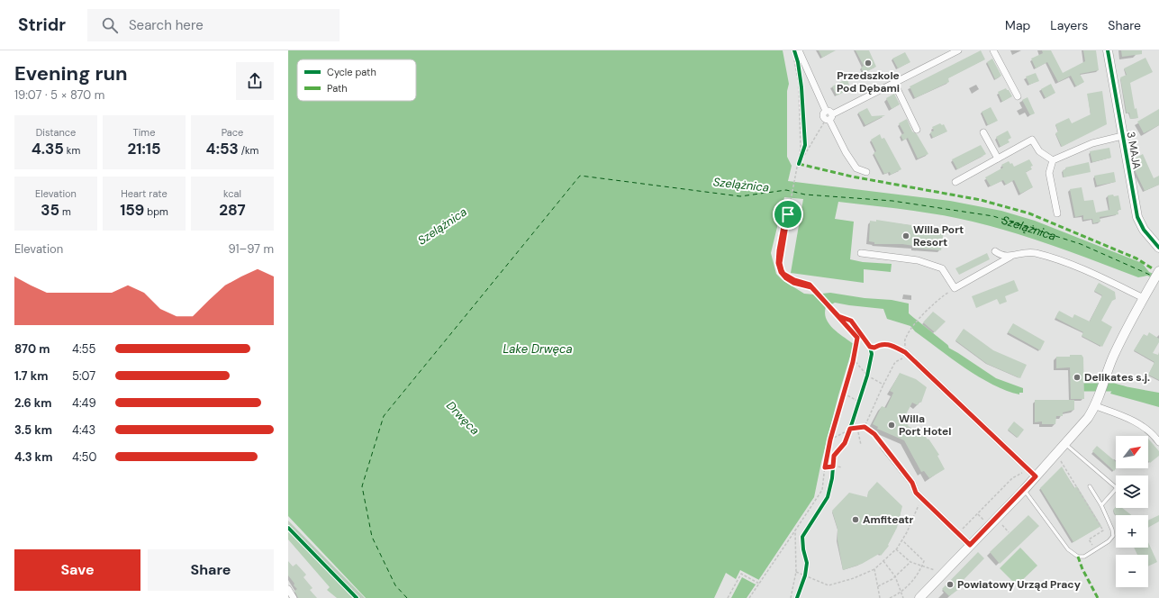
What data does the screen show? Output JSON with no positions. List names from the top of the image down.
{
  "streets": {
    "main road": ["3 MAJA"]
  },
  "water": ["Szelążnica", "Lake Drwęca", "Drwęca"],
  "places": [
    "Przedszkole Pod Dębami",
    "Willa Port Resort",
    "Delikates s.j.",
    "Willa Port Hotel",
    "Amfiteatr",
    "Powiatowy Urząd Pracy"
  ],
  "legend": ["Cycle path", "Path"],
  "north": "top right",
  "page": {
    "header": "Stridr",
    "search": "Search here",
    "nav": ["Map", "Layers", "Share"],
    "heading": ["Evening run", "19:07 · 5 × 870 m"],
    "stats": [
      ["Distance", "4.35 km"],
      ["Time", "21:15"],
      ["Pace", "4:53 /km"],
      ["Elevation", "35 m"],
      ["Heart rate", "159 bpm"],
      ["kcal", "287"]
    ],
    "chart": ["Elevation", "91–97 m"],
    "list": [
      {
        "name": "870 m",
        "note": "4:55"
      },
      {
        "name": "1.7 km",
        "note": "5:07"
      },
      {
        "name": "2.6 km",
        "note": "4:49"
      },
      {
        "name": "3.5 km",
        "note": "4:43"
      },
      {
        "name": "4.3 km",
        "note": "4:50"
      }
    ],
    "map_buttons": ["+", "−"],
    "buttons": ["Save", "Share"]
  }
}
